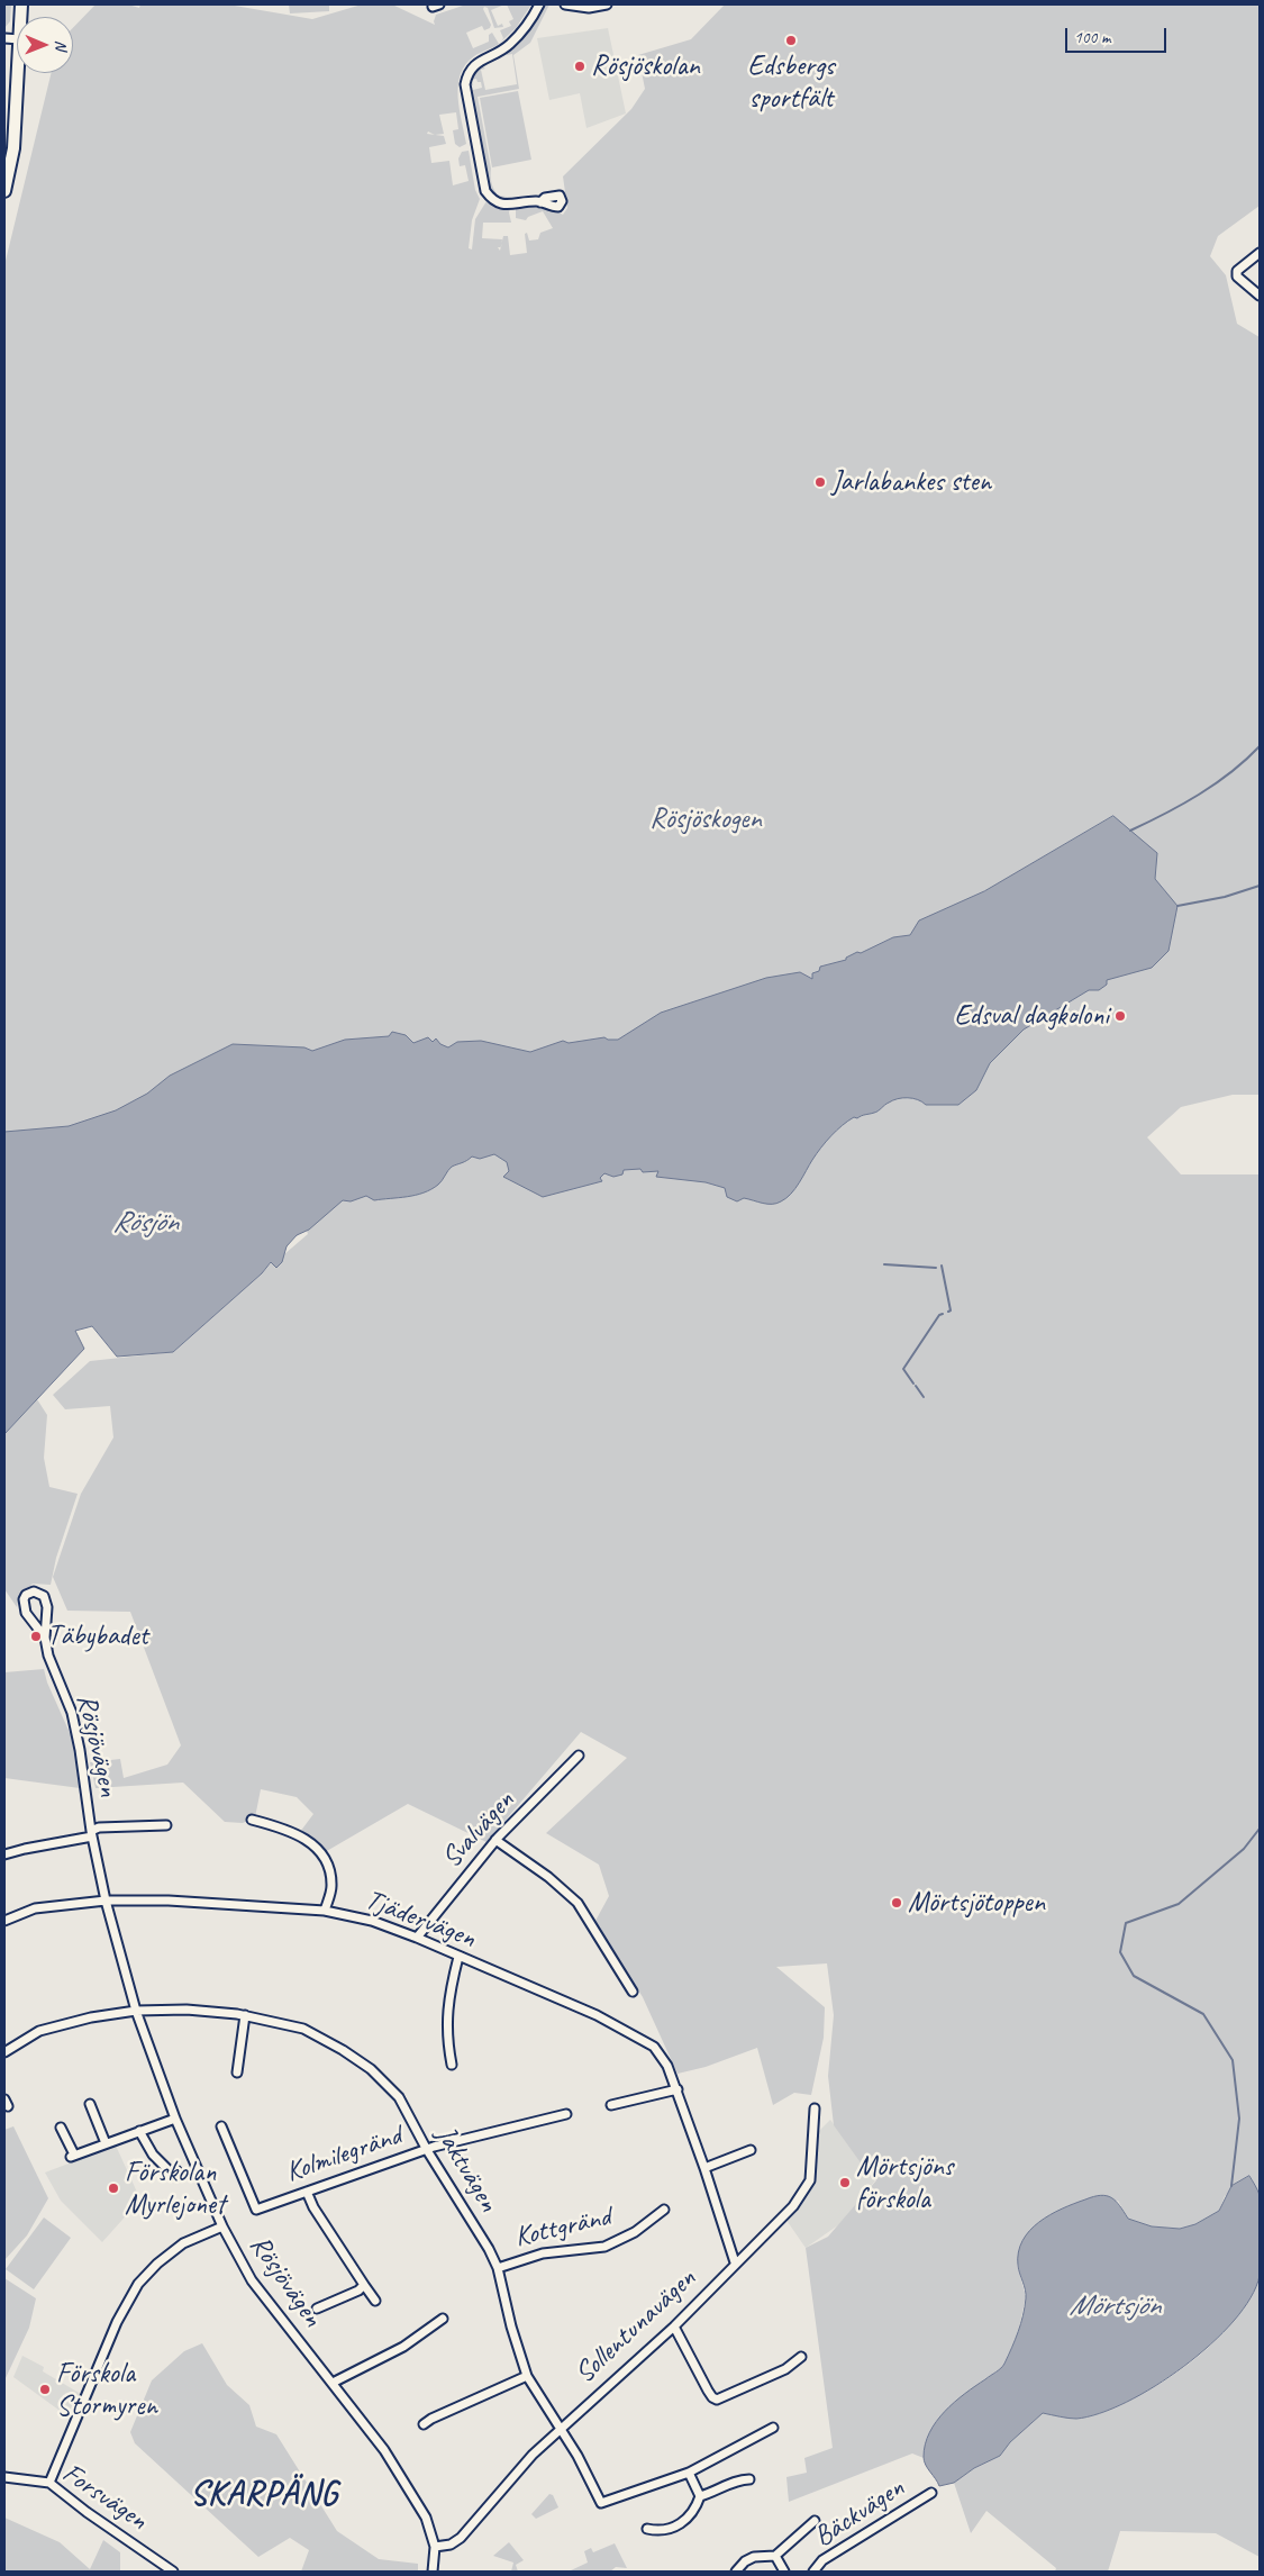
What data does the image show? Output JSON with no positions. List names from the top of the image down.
{
  "streets": {
    "street": [
      "Rösjövägen",
      "Svalvägen",
      "Tjädervägen",
      "Kolmilegränd",
      "Jaktvägen",
      "Kottgränd",
      "Sollentunavägen",
      "Forsvägen",
      "Bäckvägen"
    ]
  },
  "crossings": [
    ["Rösjövägen", "Tjädervägen"],
    ["Rösjövägen", "Jaktvägen"],
    ["Rösjövägen", "Sollentunavägen"],
    ["Svalvägen", "Tjädervägen"],
    ["Tjädervägen", "Sollentunavägen"],
    ["Kolmilegränd", "Jaktvägen"],
    ["Jaktvägen", "Kottgränd"],
    ["Jaktvägen", "Sollentunavägen"]
  ],
  "districts": ["SKARPÄNG"],
  "water": ["Rösjön", "Mörtsjön"],
  "parks": ["Rösjöskogen"],
  "places": [
    "Edsbergs sportfält",
    "Rösjöskolan",
    "Jarlabankes sten",
    "Edsval dagkoloni",
    "Täbybadet",
    "Mörtsjötoppen",
    "Mörtsjöns förskola",
    "Förskolan Myrlejonet",
    "Förskola Stormyren"
  ],
  "scale_bar": "100 m",
  "north": "right"
}
